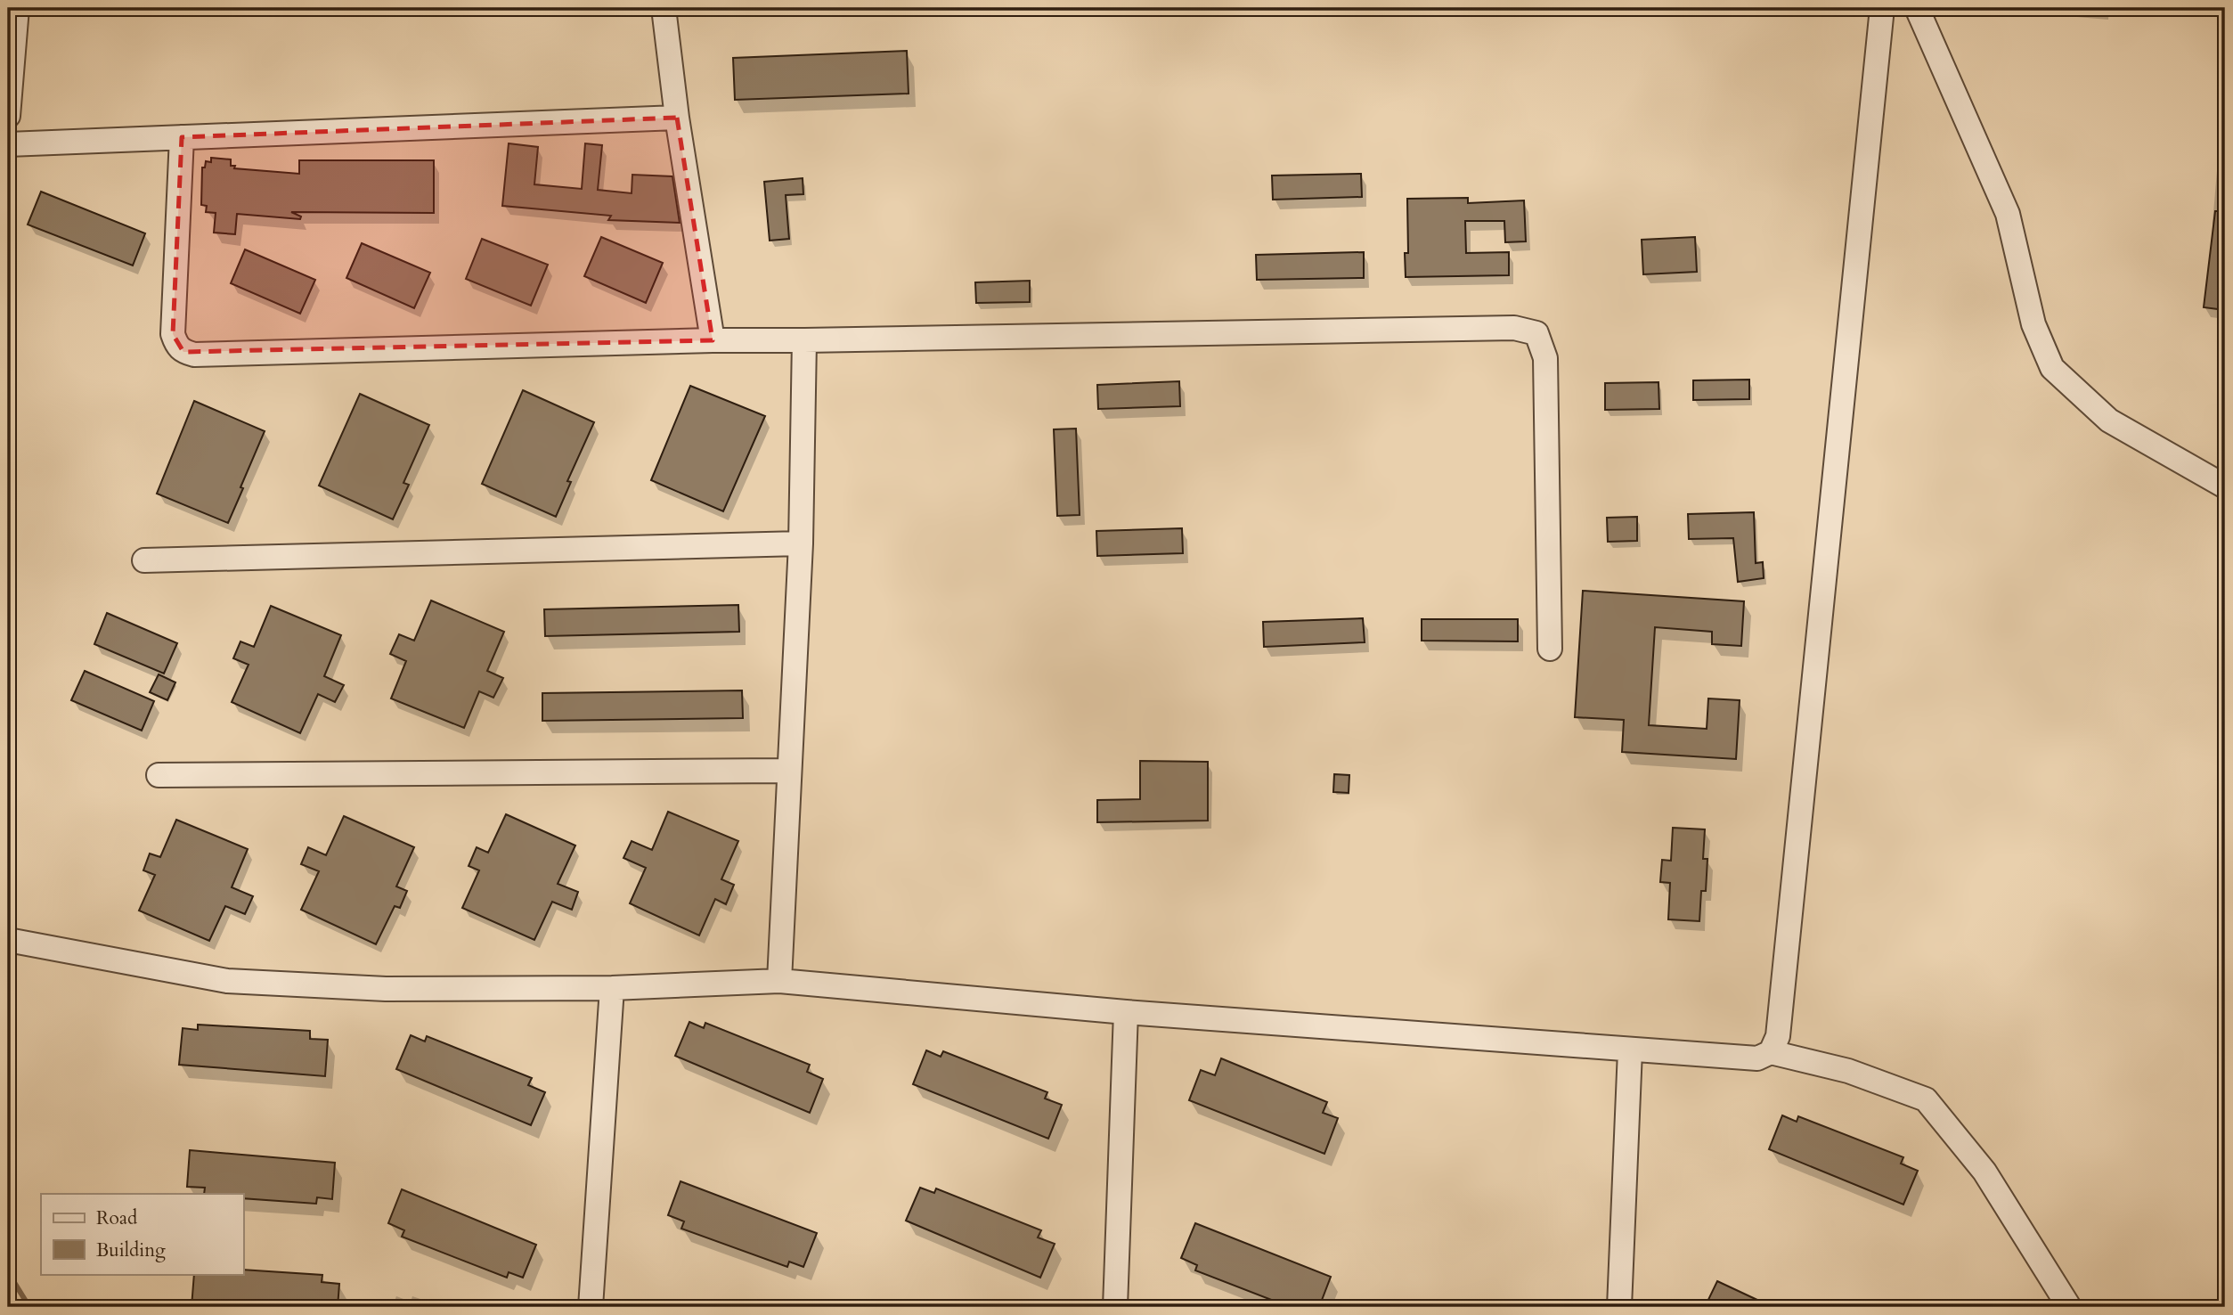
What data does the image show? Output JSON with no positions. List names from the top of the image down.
{
  "legend": ["Road", "Building"]
}
